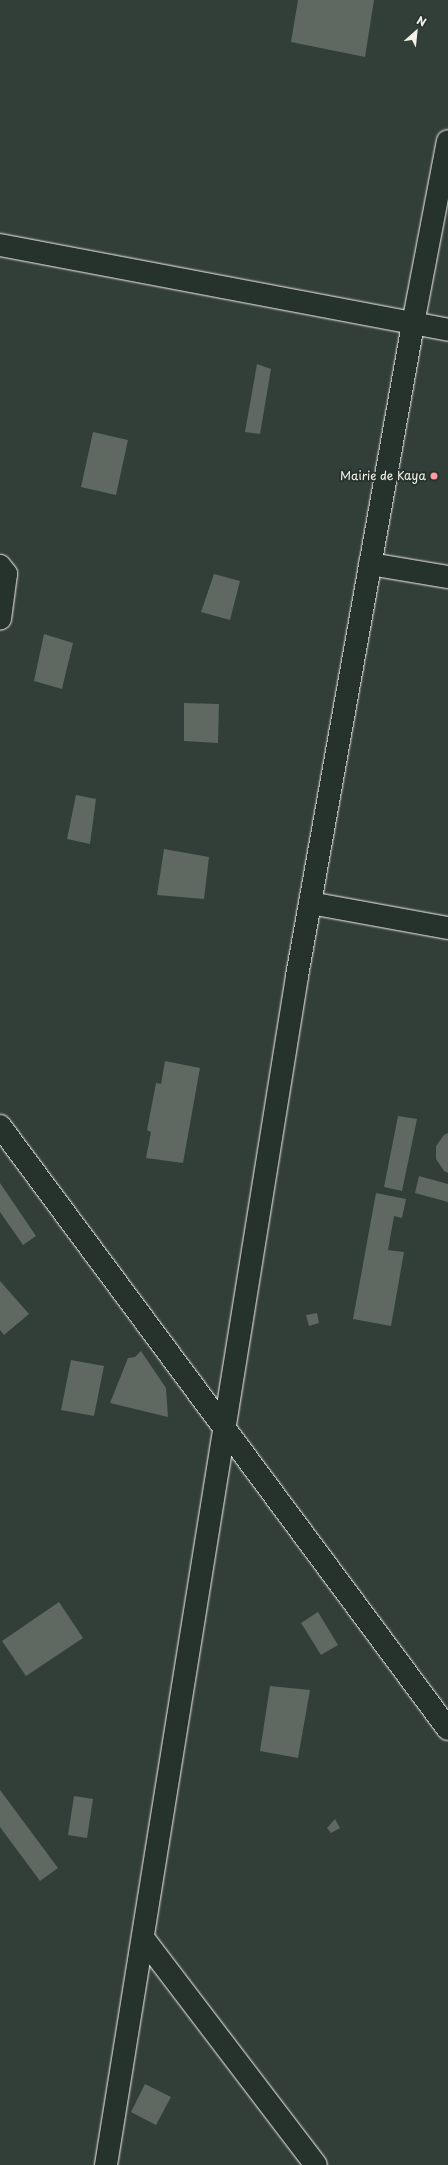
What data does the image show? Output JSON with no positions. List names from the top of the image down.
{
  "places": ["Mairie de Kaya"],
  "north": "top right"
}
